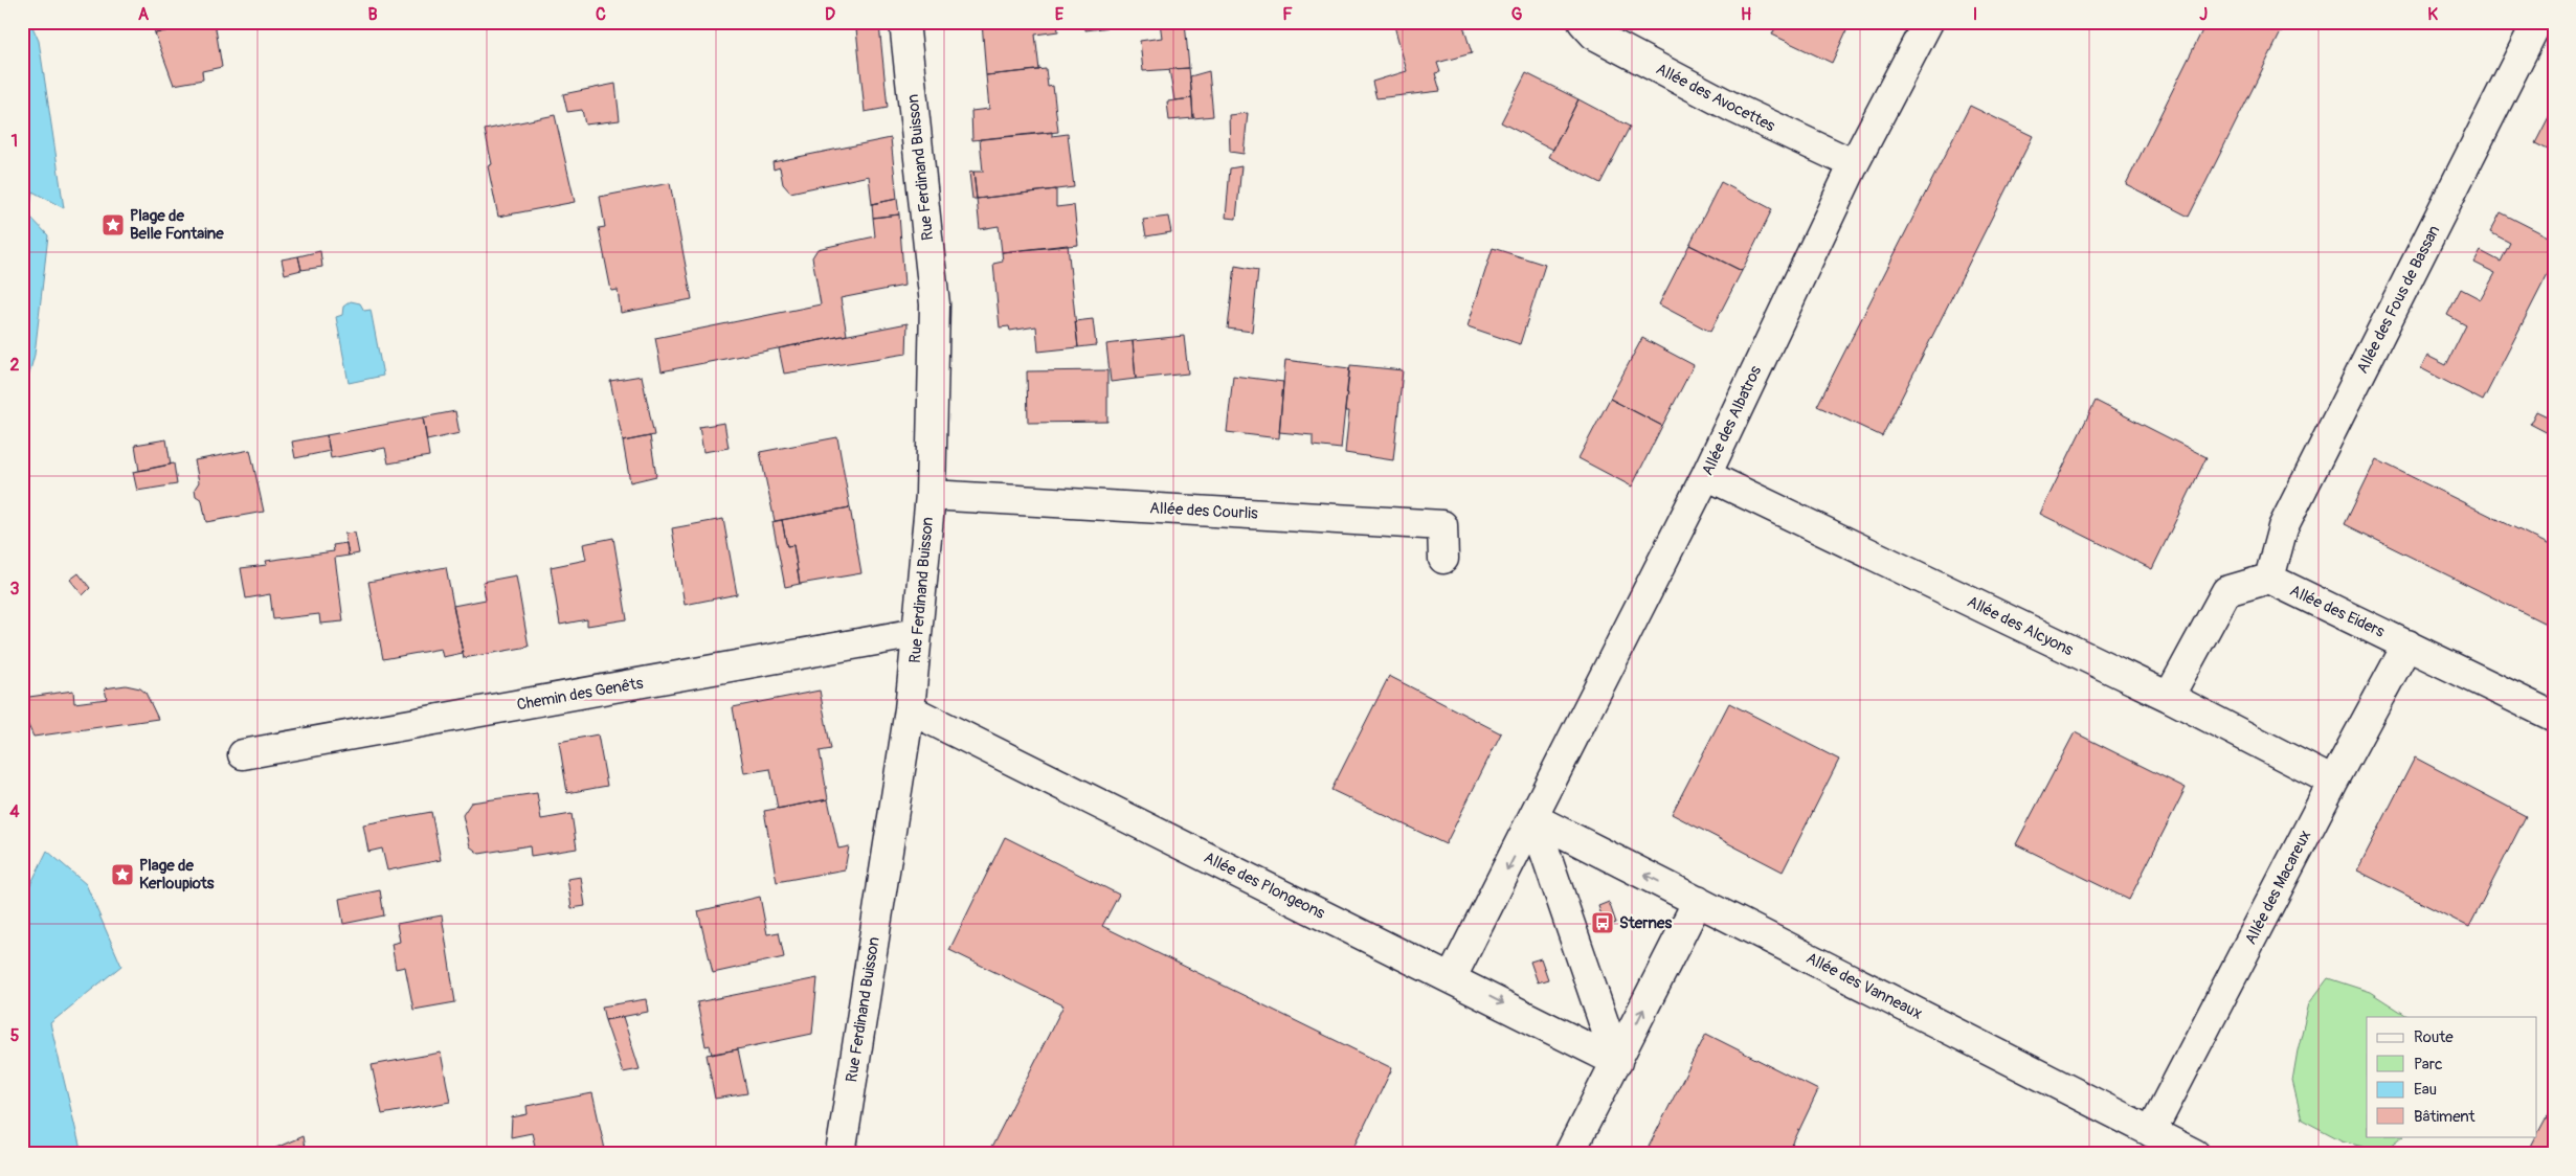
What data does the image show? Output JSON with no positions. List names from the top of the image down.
{
  "streets": {
    "street": [
      "Allée des Avocettes",
      "Rue Ferdinand Buisson",
      "Allée des Fous de Bassan",
      "Allée des Albatros",
      "Allée des Courlis",
      "Allée des Eiders",
      "Allée des Alcyons",
      "Chemin des Genêts",
      "Allée des Plongeons",
      "Allée des Macareux",
      "Allée des Vanneaux"
    ]
  },
  "crossings": [
    ["Allée des Avocettes", "Allée des Albatros"],
    ["Rue Ferdinand Buisson", "Allée des Courlis"],
    ["Rue Ferdinand Buisson", "Chemin des Genêts"],
    ["Rue Ferdinand Buisson", "Allée des Plongeons"],
    ["Allée des Fous de Bassan", "Allée des Eiders"],
    ["Allée des Albatros", "Allée des Alcyons"],
    ["Allée des Albatros", "Allée des Plongeons"],
    ["Allée des Albatros", "Allée des Vanneaux"],
    ["Allée des Eiders", "Allée des Macareux"],
    ["Allée des Alcyons", "Allée des Macareux"],
    ["Allée des Macareux", "Allée des Vanneaux"]
  ],
  "places": {
    "place": ["Plage de Belle Fontaine", "Plage de Kerloupiots"],
    "bus stop": ["Sternes"]
  },
  "legend": [
    "Route",
    "Parc",
    "Eau",
    "Bâtiment"
  ],
  "grid": {
    "columns": [
      "A",
      "B",
      "C",
      "D",
      "E",
      "F",
      "G",
      "H",
      "I",
      "J",
      "K"
    ],
    "rows": [
      "1",
      "2",
      "3",
      "4",
      "5"
    ]
  }
}
